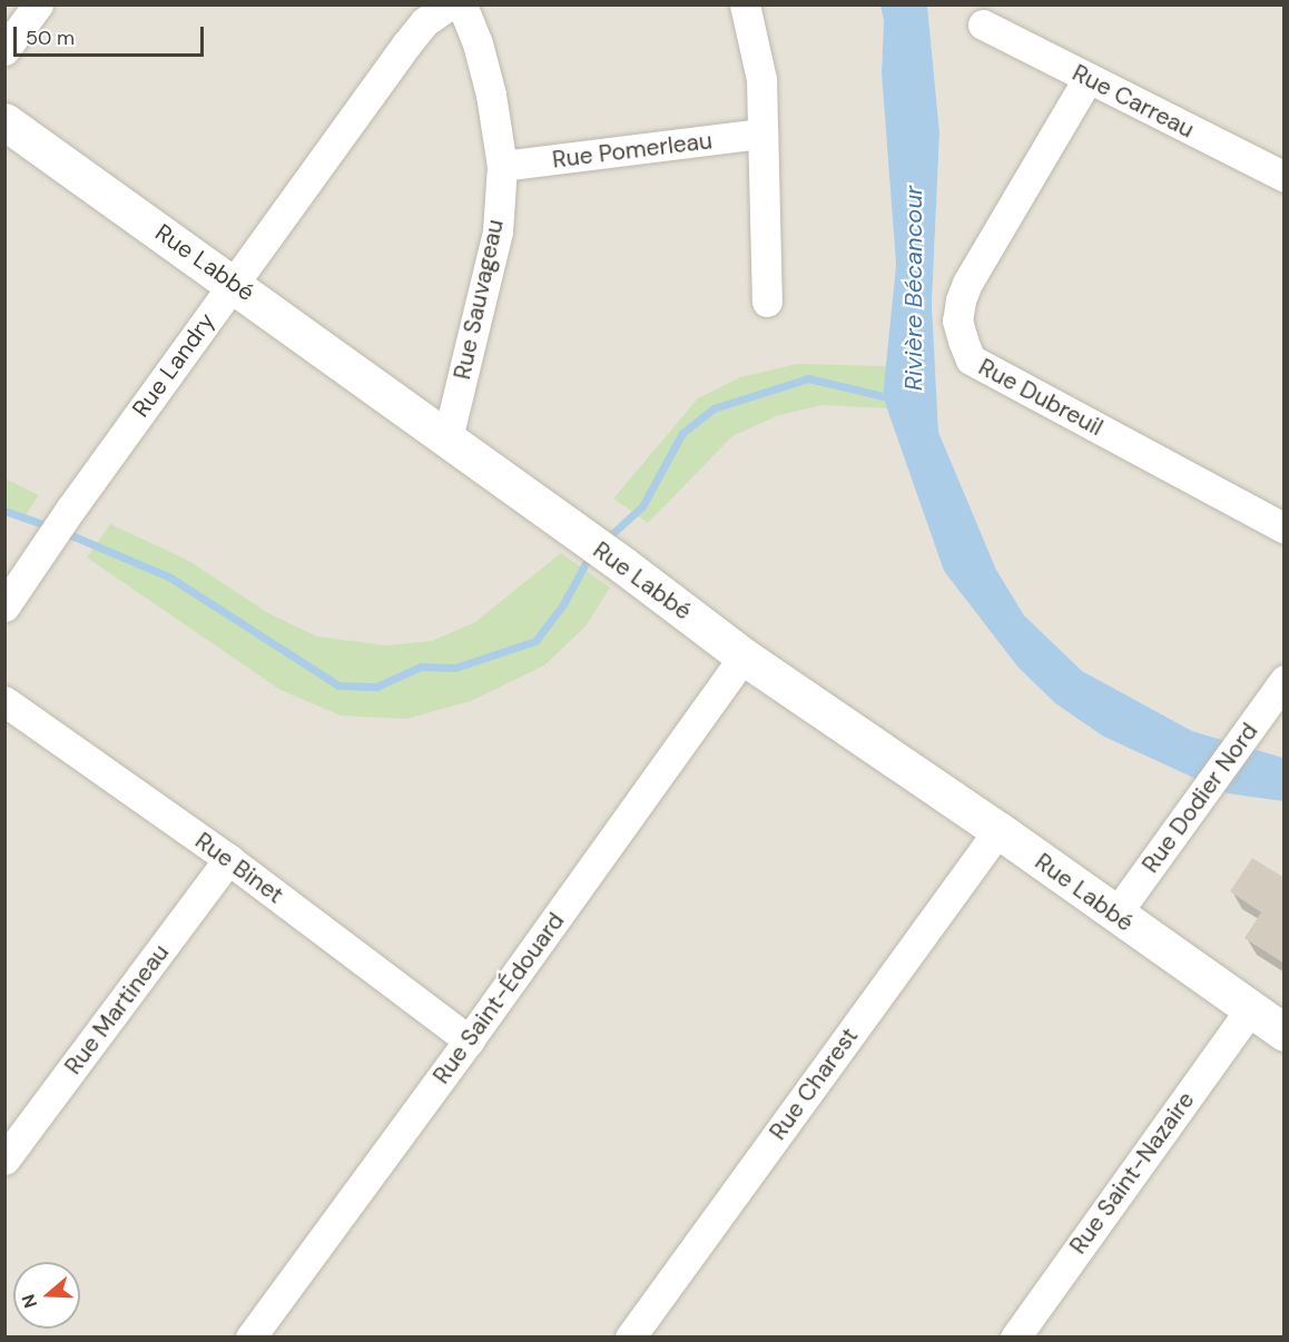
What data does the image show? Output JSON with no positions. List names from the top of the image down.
{
  "streets": {
    "street": [
      "Rue Carreau",
      "Rue Pomerleau",
      "Rue Labbé",
      "Rue Sauvageau",
      "Rue Landry",
      "Rue Dubreuil",
      "Rue Dodier Nord",
      "Rue Binet",
      "Rue Saint-Édouard",
      "Rue Martineau",
      "Rue Charest",
      "Rue Saint-Nazaire"
    ]
  },
  "crossings": [
    ["Rue Carreau", "Rue Dubreuil"],
    ["Rue Pomerleau", "Rue Sauvageau"],
    ["Rue Labbé", "Rue Sauvageau"],
    ["Rue Labbé", "Rue Landry"],
    ["Rue Labbé", "Rue Dodier Nord"],
    ["Rue Labbé", "Rue Saint-Édouard"],
    ["Rue Labbé", "Rue Charest"],
    ["Rue Labbé", "Rue Saint-Nazaire"],
    ["Rue Binet", "Rue Saint-Édouard"],
    ["Rue Binet", "Rue Martineau"]
  ],
  "water": ["Rivière Bécancour"],
  "scale_bar": "50 m",
  "north": "left"
}
